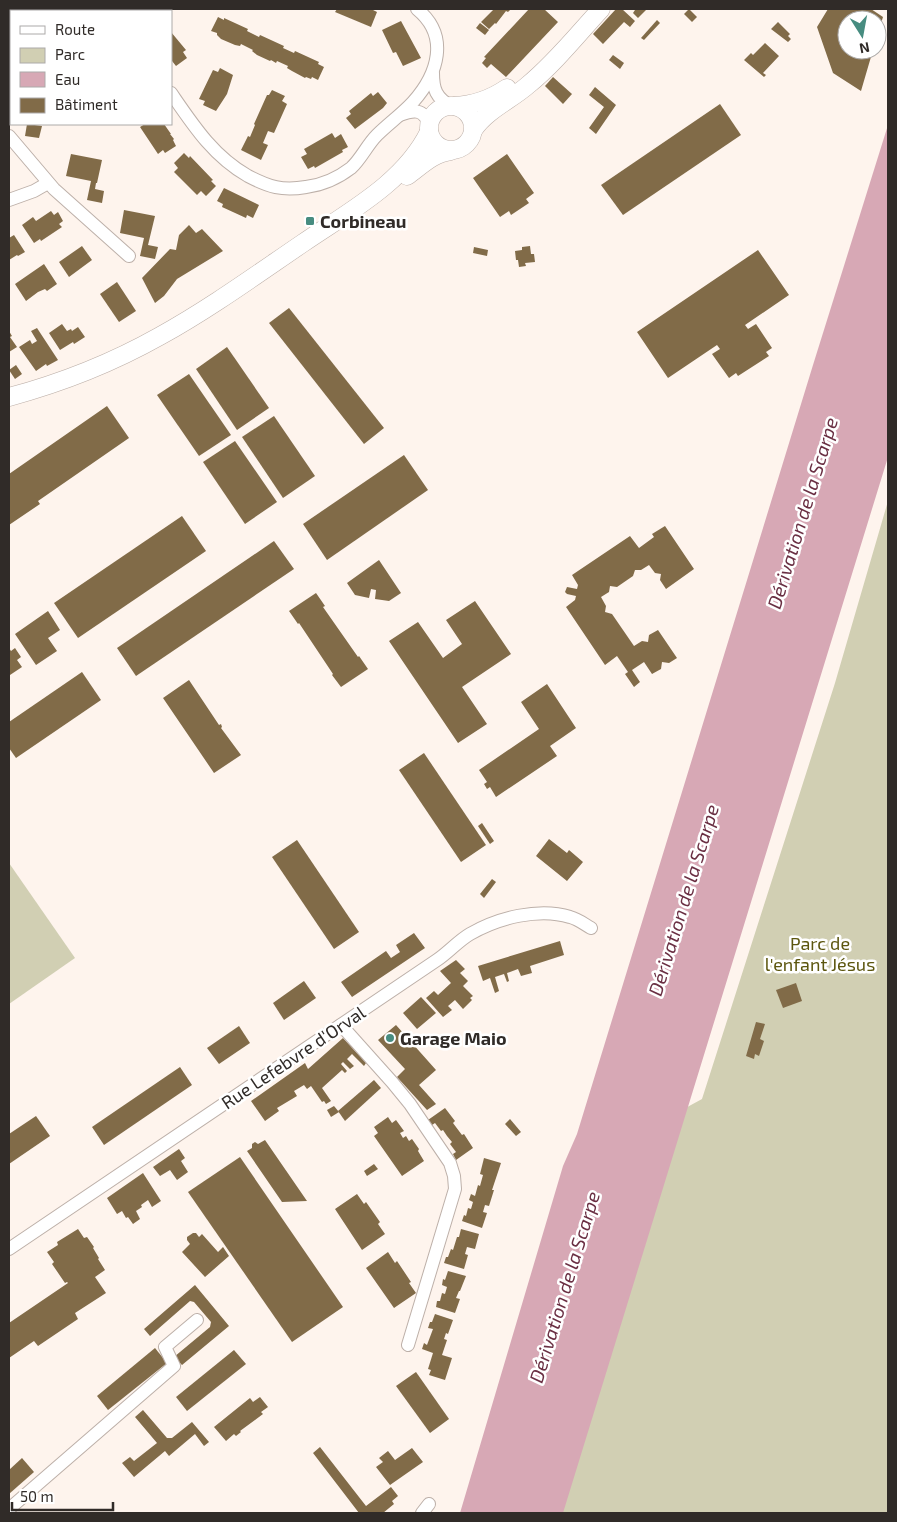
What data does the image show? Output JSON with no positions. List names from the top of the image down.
{
  "streets": {
    "street": ["Rue Lefebvre d'Orval"]
  },
  "water": ["Dérivation de la Scarpe"],
  "parks": ["Parc de l'enfant Jésus"],
  "places": {
    "transit": ["Corbineau"],
    "other": ["Garage Maio"]
  },
  "legend": [
    "Route",
    "Parc",
    "Eau",
    "Bâtiment"
  ],
  "scale_bar": "50 m",
  "north": "bottom"
}
